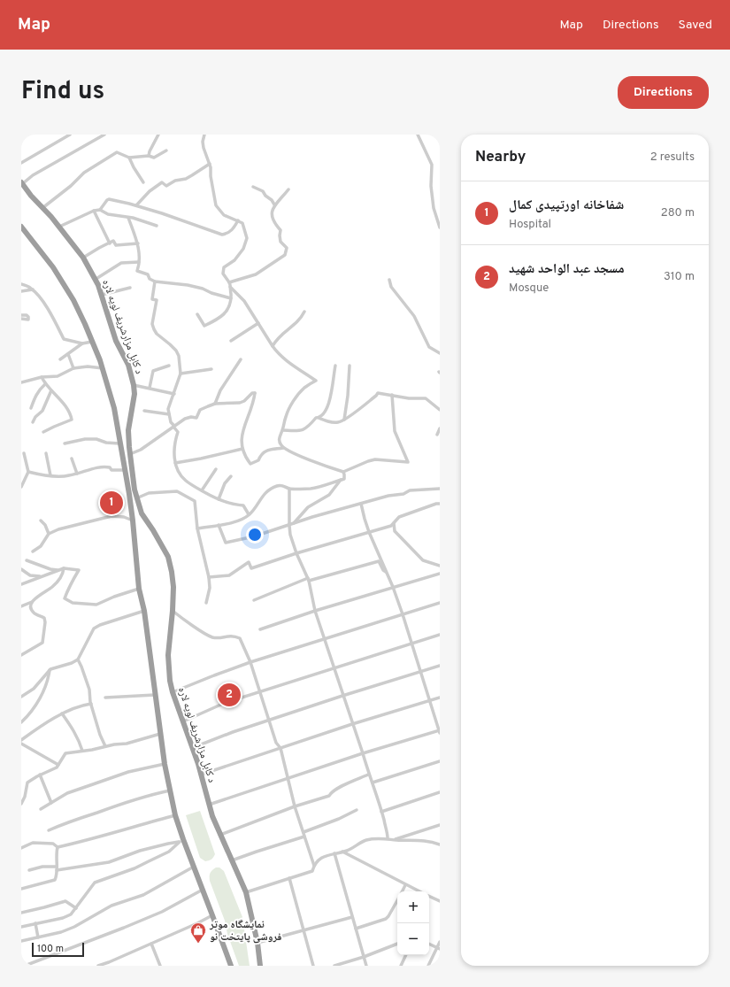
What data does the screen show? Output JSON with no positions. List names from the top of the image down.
{
  "streets": {
    "highway": ["د کابل مزارشریف لویه لاره"]
  },
  "places": {
    "shop": ["نمایشگاه موتر فروشی پایتخت نو"]
  },
  "scale_bar": "100 m",
  "page": {
    "header": "Map",
    "nav": ["Map", "Directions", "Saved"],
    "title": "Find us",
    "buttons": "Directions",
    "heading": ["Nearby", "2 results"],
    "list": [
      {
        "mark": "1",
        "name": "شفاخانه اورتپیدی کمال",
        "note": "Hospital",
        "value": "280 m"
      },
      {
        "mark": "2",
        "name": "مسجد عبد الواحد شهید",
        "note": "Mosque",
        "value": "310 m"
      }
    ],
    "pins": ["1", "2"],
    "map_buttons": ["+", "−"],
    "scale": "100 m"
  }
}
